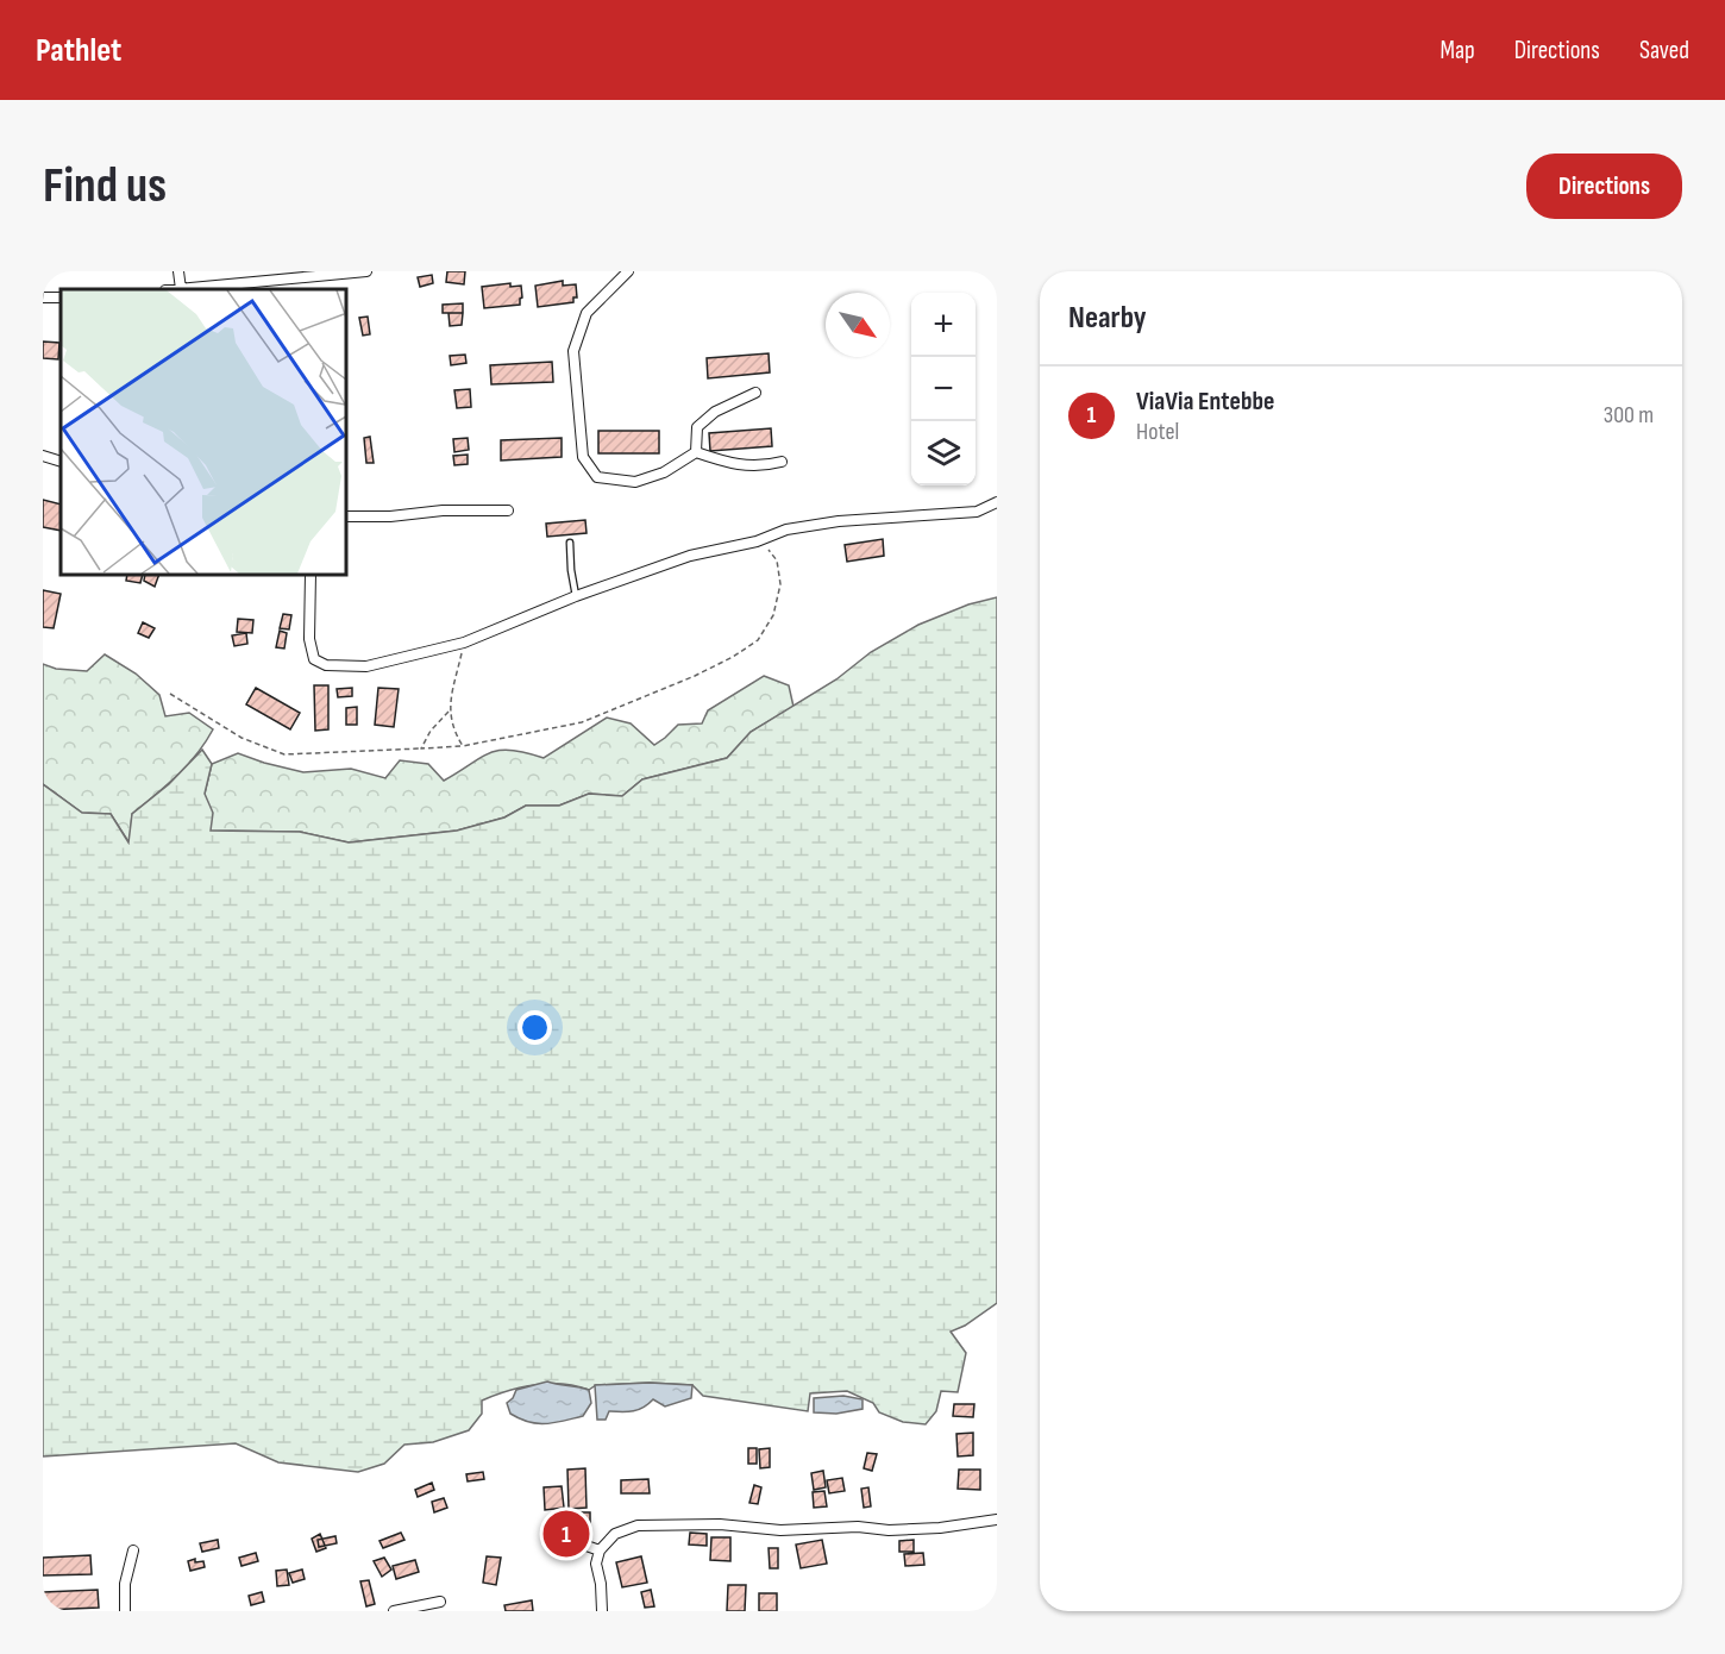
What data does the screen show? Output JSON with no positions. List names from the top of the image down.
{
  "north": "bottom right",
  "page": {
    "header": "Pathlet",
    "nav": ["Map", "Directions", "Saved"],
    "buttons": "Directions",
    "title": "Find us",
    "heading": "Nearby",
    "map_buttons": ["+", "−"],
    "list": [
      {
        "mark": "1",
        "name": "ViaVia Entebbe",
        "note": "Hotel",
        "value": "300 m"
      }
    ],
    "pins": "1"
  }
}
